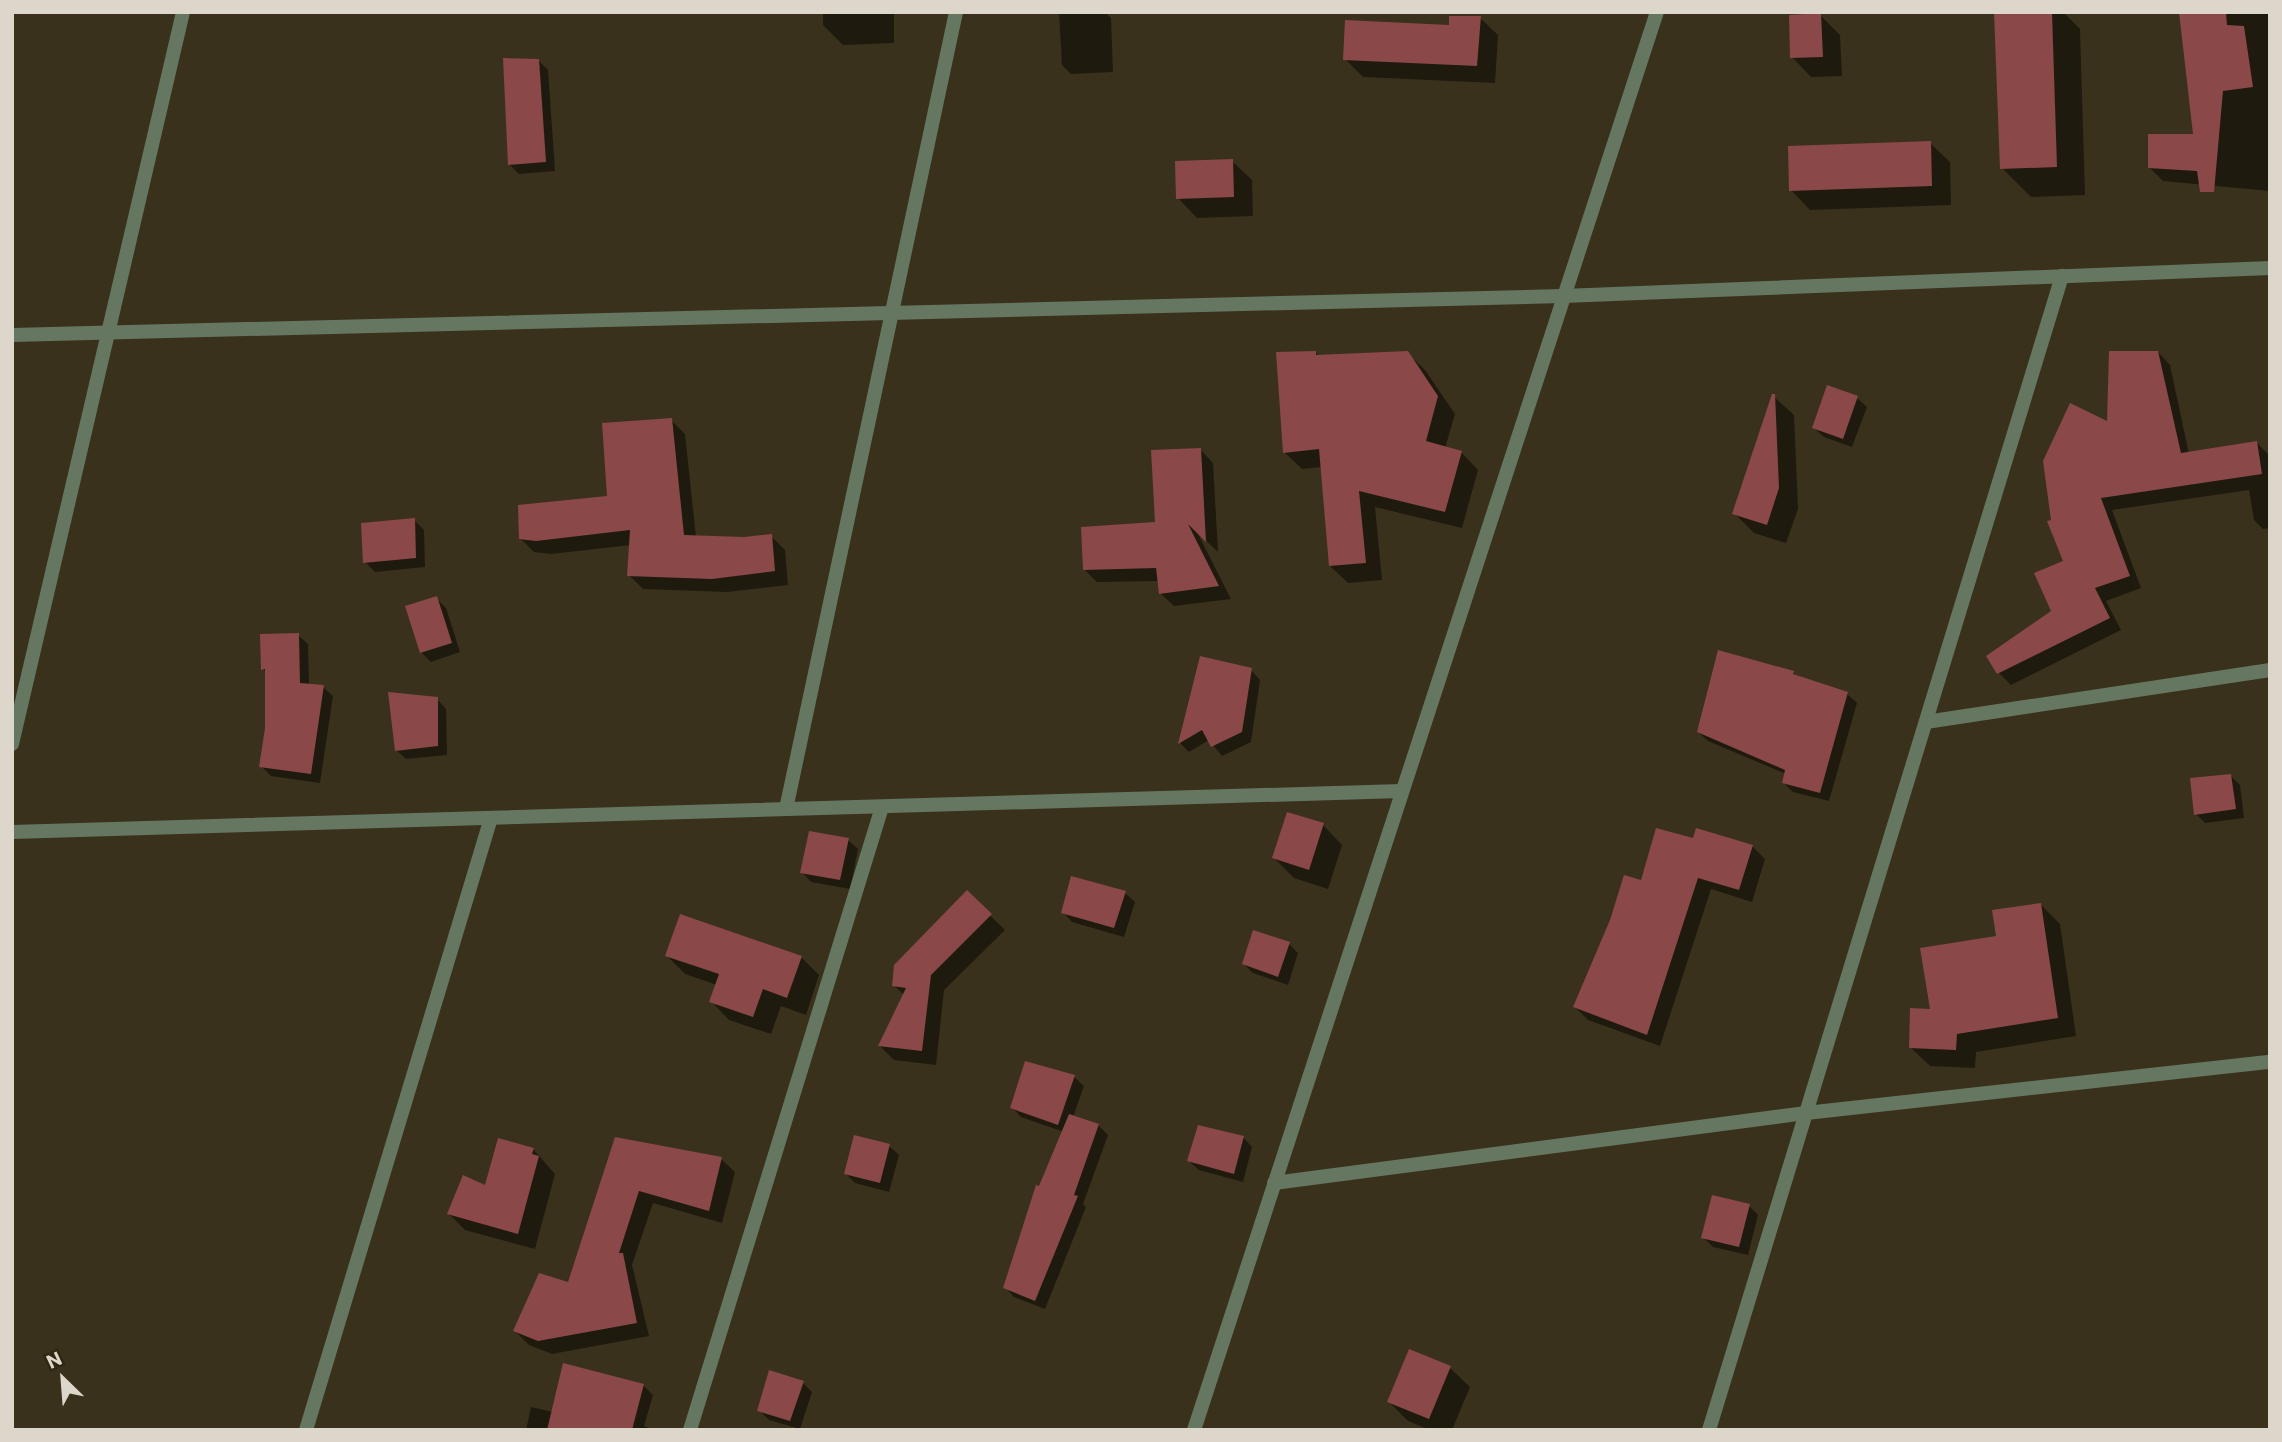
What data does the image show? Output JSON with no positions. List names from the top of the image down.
{
  "north": "top left"
}
